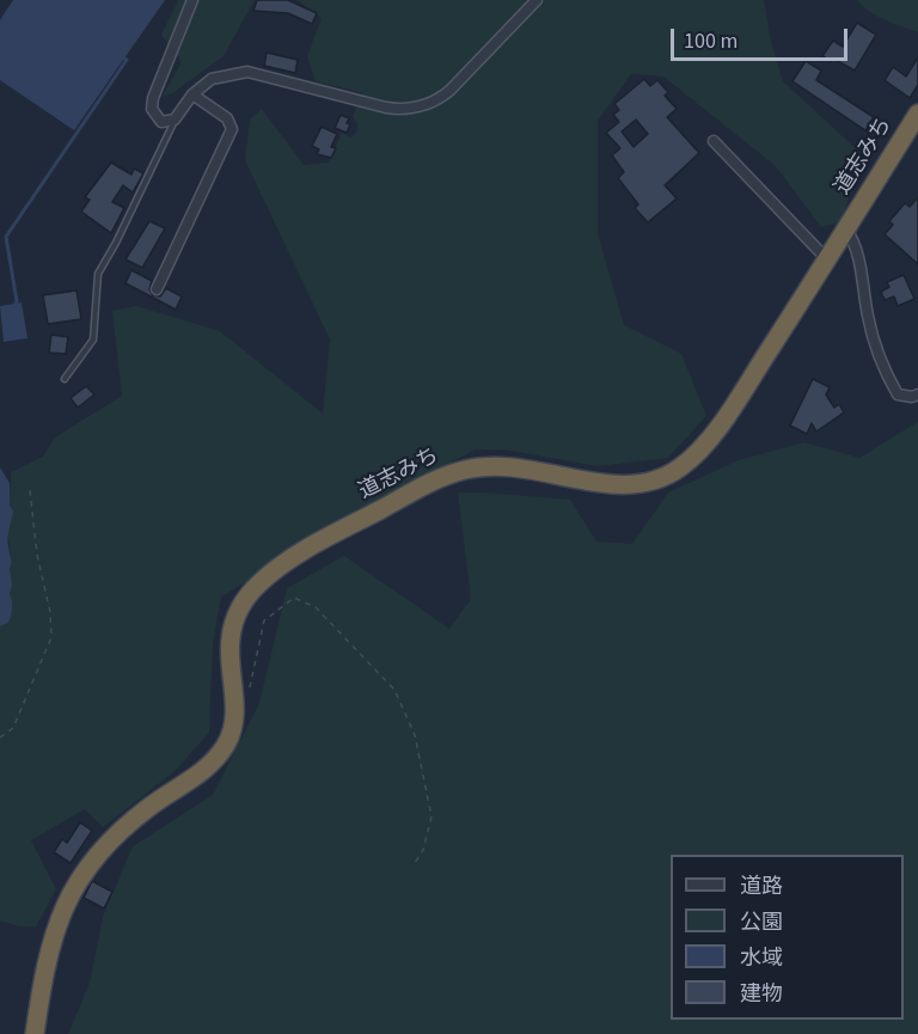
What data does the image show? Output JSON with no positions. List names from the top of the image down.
{
  "streets": {
    "highway": ["道志みち"]
  },
  "legend": [
    "道路",
    "公園",
    "水域",
    "建物"
  ],
  "scale_bar": "100 m"
}
